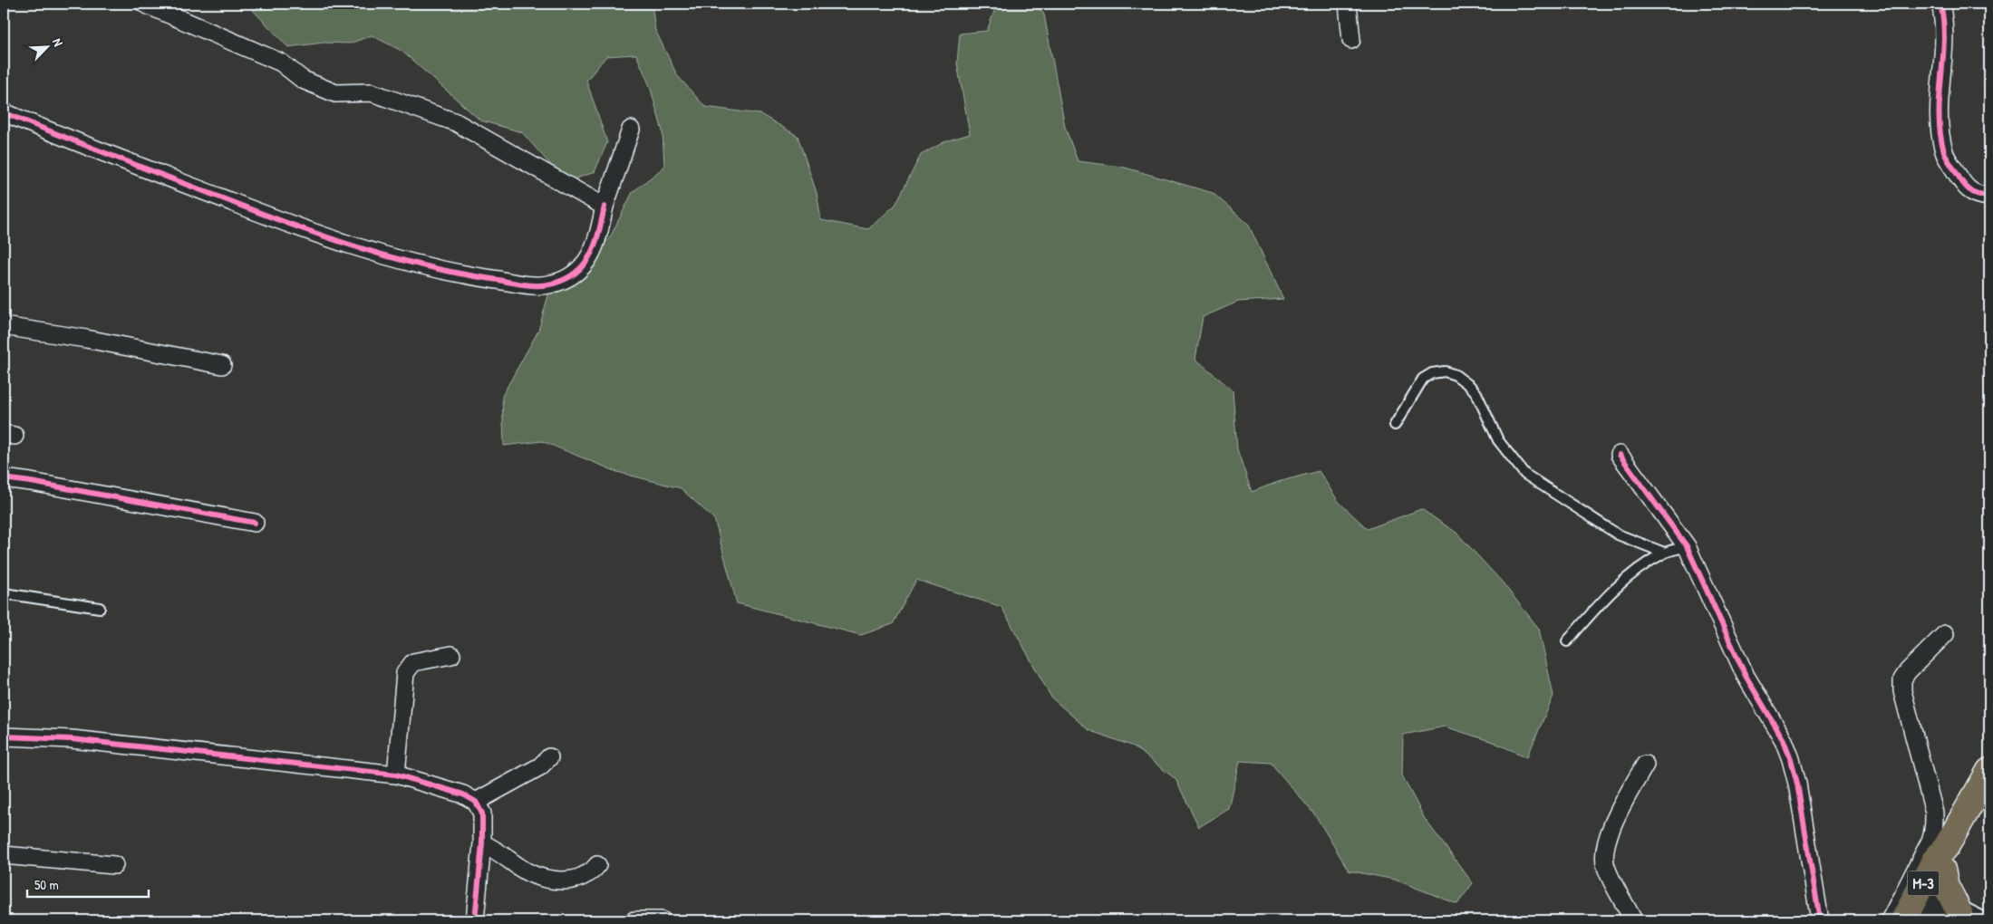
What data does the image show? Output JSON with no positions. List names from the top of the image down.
{
  "streets": {
    "main road": ["M-3"]
  },
  "scale_bar": "50 m",
  "north": "top right"
}
